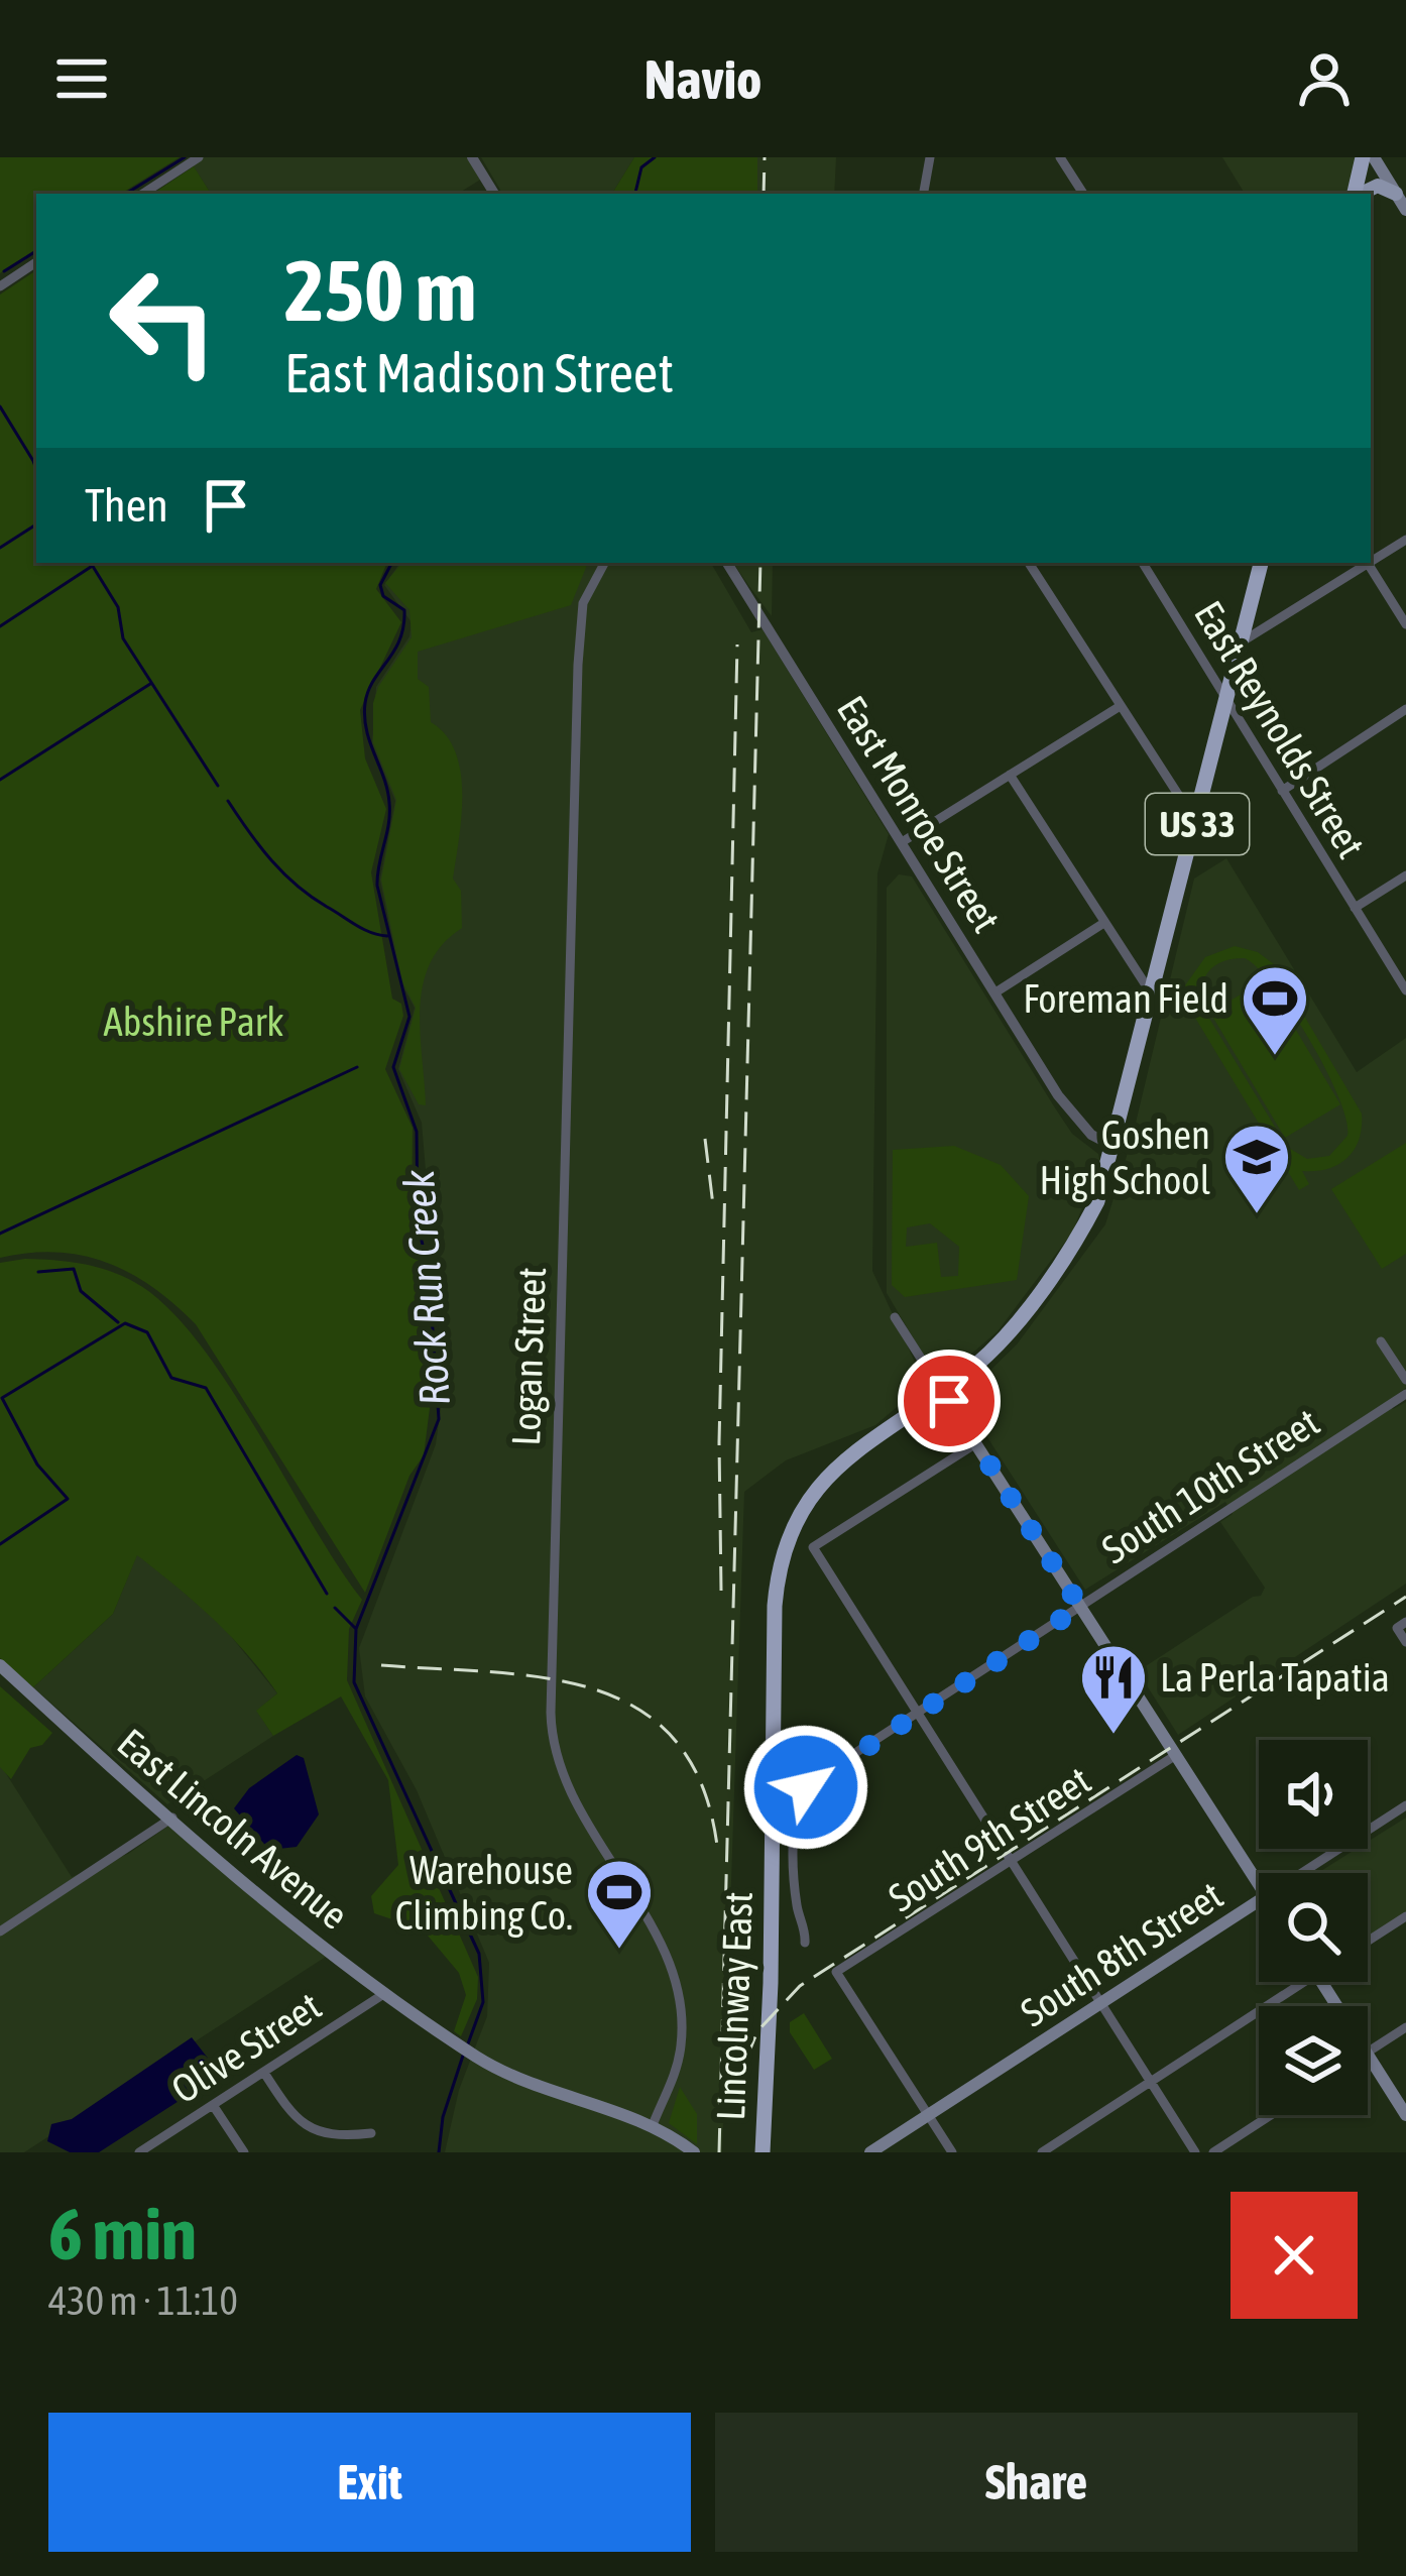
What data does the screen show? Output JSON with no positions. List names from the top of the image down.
{
  "streets": {
    "highway": ["US 33", "Lincolnway East"],
    "main road": ["East Lincoln Avenue", "South 8th Street"],
    "street": [
      "East Reynolds Street",
      "East Monroe Street",
      "Logan Street",
      "South 10th Street",
      "South 9th Street",
      "Olive Street"
    ]
  },
  "crossings": [
    ["East Reynolds Street", "Lincolnway East"],
    ["East Monroe Street", "Lincolnway East"],
    ["Logan Street", "East Lincoln Avenue"],
    ["East Lincoln Avenue", "Olive Street"],
    ["South 9th Street", "South 8th Street"]
  ],
  "water": ["Rock Run Creek"],
  "parks": ["Abshire Park"],
  "places": {
    "sports": ["Foreman Field", "Warehouse Climbing Co."],
    "school or university": ["Goshen High School"],
    "restaurant": ["La Perla Tapatia"]
  },
  "page": {
    "header": "Navio",
    "turn": ["250 m", "East Madison Street"],
    "then": "Then",
    "heading": ["6 min", "430 m · 11:10"],
    "buttons": ["Exit", "Share"]
  }
}
